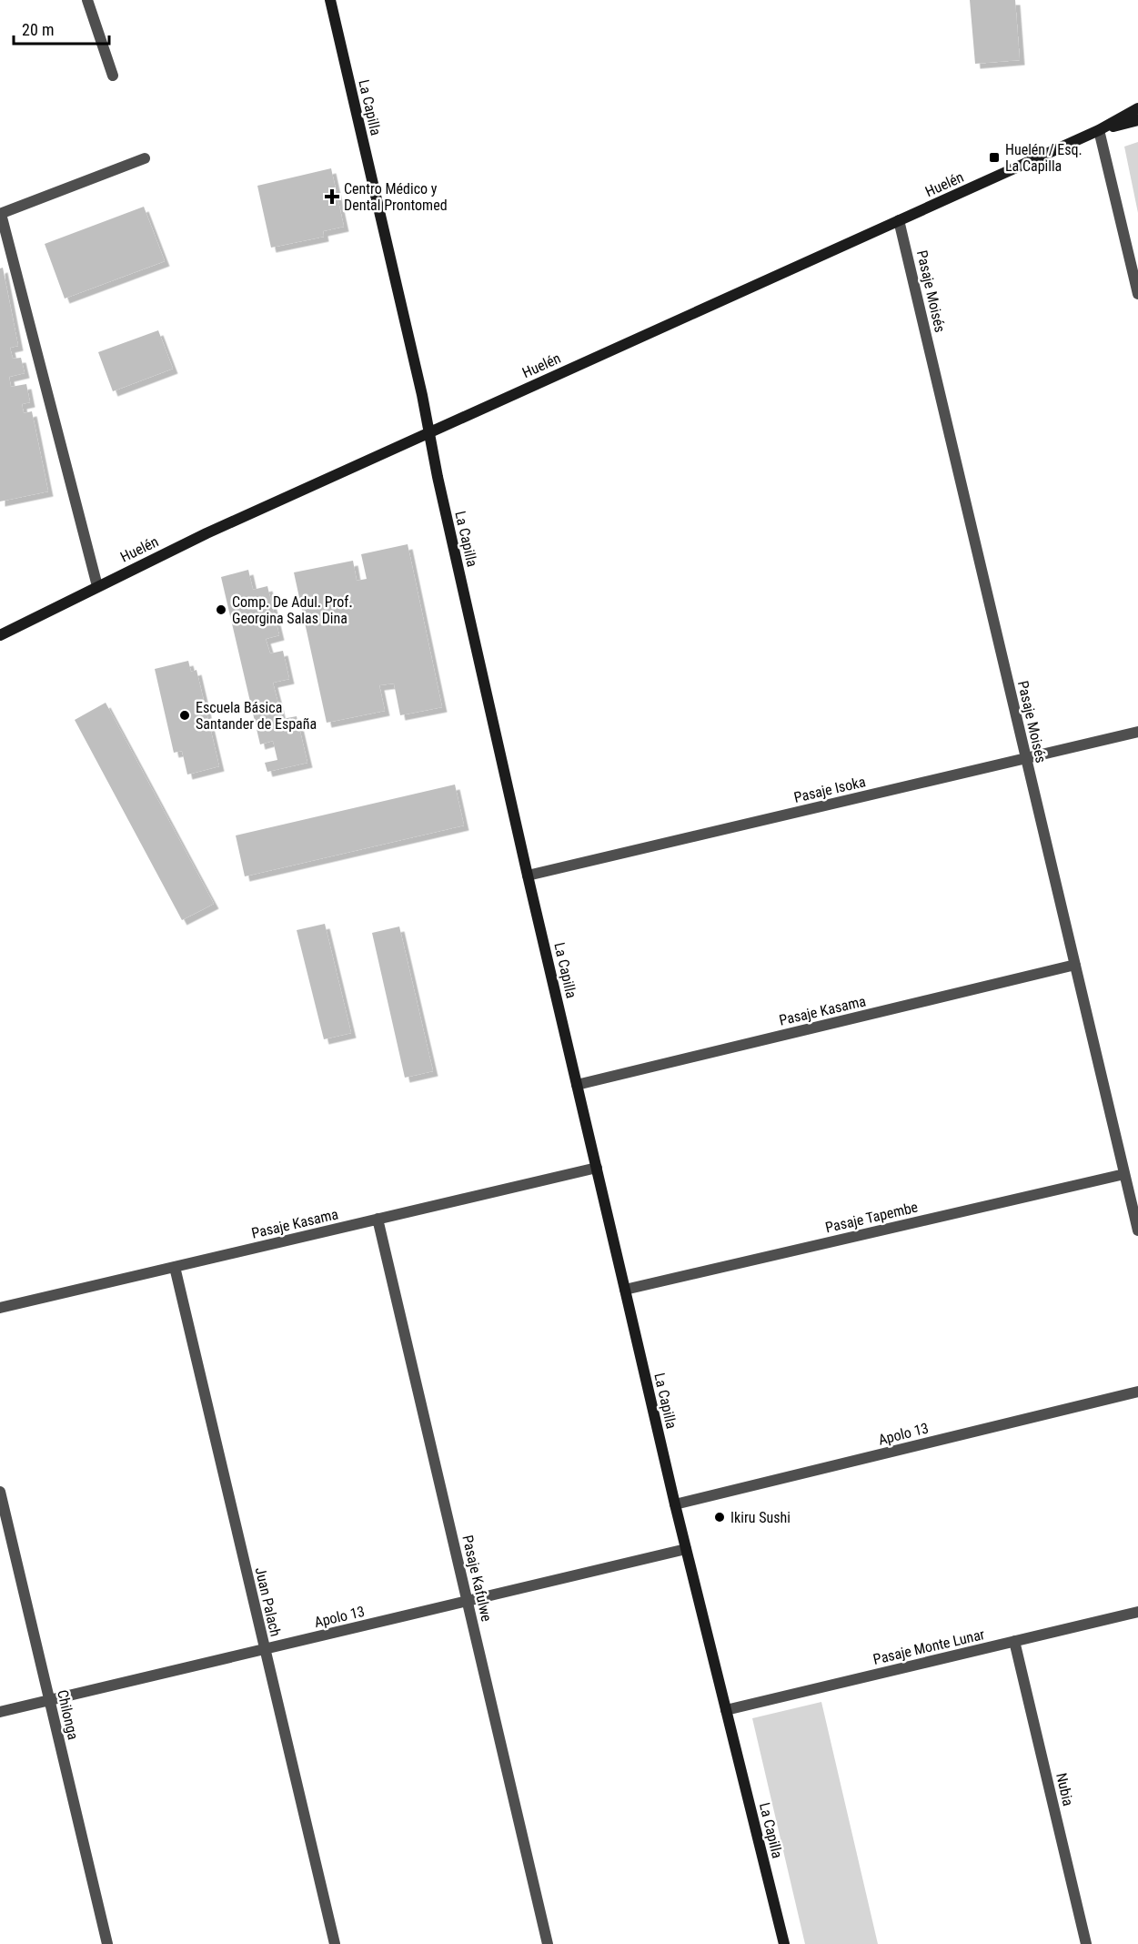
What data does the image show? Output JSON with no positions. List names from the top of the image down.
{
  "streets": {
    "street": [
      "La Capilla",
      "Huelén",
      "Pasaje Moisés",
      "Pasaje Isoka",
      "Pasaje Kasama",
      "Pasaje Tapembe",
      "Apolo 13",
      "Pasaje Kafulwe",
      "Juan Palach",
      "Pasaje Monte Lunar",
      "Chilonga",
      "Nubia"
    ]
  },
  "crossings": [
    ["La Capilla", "Huelén"],
    ["La Capilla", "Pasaje Isoka"],
    ["La Capilla", "Pasaje Kasama"],
    ["La Capilla", "Pasaje Tapembe"],
    ["La Capilla", "Apolo 13"],
    ["La Capilla", "Pasaje Monte Lunar"],
    ["Huelén", "Pasaje Moisés"],
    ["Pasaje Moisés", "Pasaje Isoka"],
    ["Pasaje Moisés", "Pasaje Kasama"],
    ["Pasaje Moisés", "Pasaje Tapembe"],
    ["Pasaje Kasama", "Pasaje Kafulwe"],
    ["Pasaje Kasama", "Juan Palach"],
    ["Apolo 13", "Pasaje Kafulwe"],
    ["Apolo 13", "Juan Palach"],
    ["Apolo 13", "Chilonga"],
    ["Pasaje Monte Lunar", "Nubia"]
  ],
  "places": {
    "transit": ["Huelén / Esq. La Capilla"],
    "health": ["Centro Médico y Dental Prontomed"],
    "other": ["Comp. De Adul. Prof. Georgina Salas Dina", "Escuela Básica Santander de España", "Ikiru Sushi"]
  },
  "scale_bar": "20 m"
}
